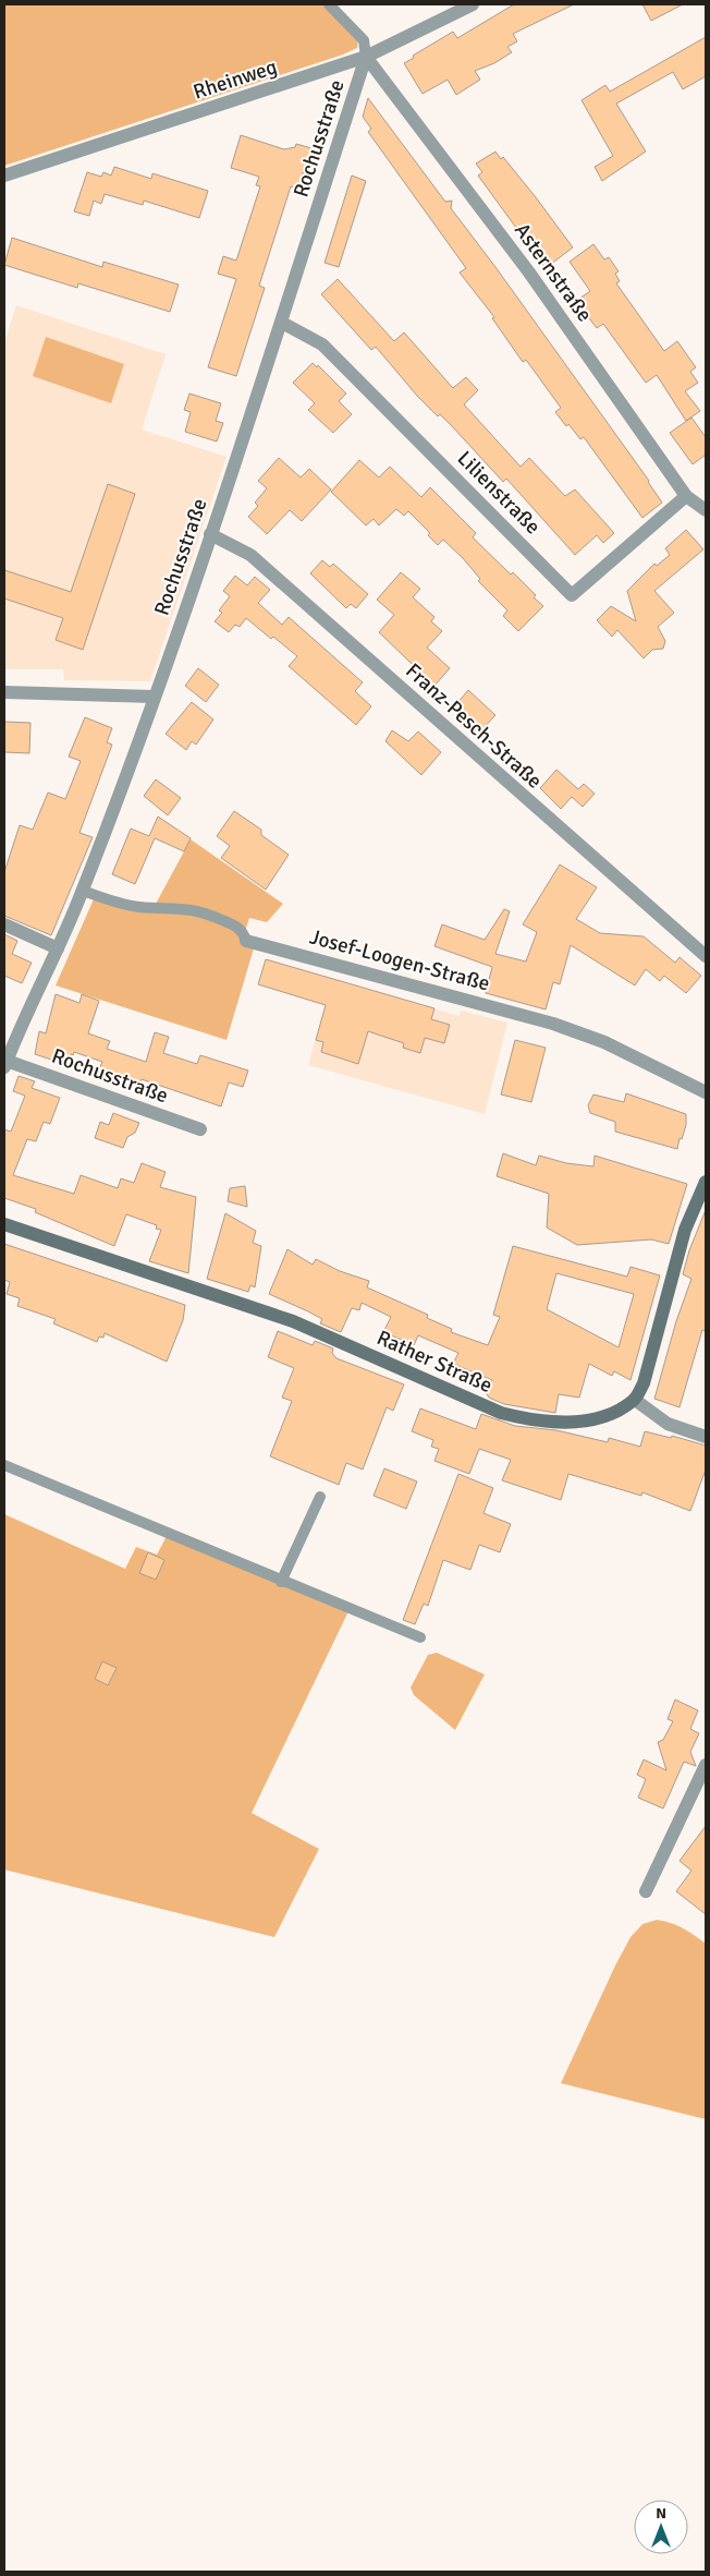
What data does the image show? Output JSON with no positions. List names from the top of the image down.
{
  "streets": {
    "main road": ["Rather Straße"],
    "street": [
      "Rheinweg",
      "Rochusstraße",
      "Asternstraße",
      "Lilienstraße",
      "Franz-Pesch-Straße",
      "Josef-Loogen-Straße"
    ]
  },
  "crossings": [
    ["Rheinweg", "Rochusstraße"],
    ["Rheinweg", "Asternstraße"],
    ["Rochusstraße", "Asternstraße"],
    ["Rochusstraße", "Lilienstraße"],
    ["Rochusstraße", "Franz-Pesch-Straße"],
    ["Rochusstraße", "Josef-Loogen-Straße"],
    ["Asternstraße", "Lilienstraße"]
  ],
  "north": "top"
}
